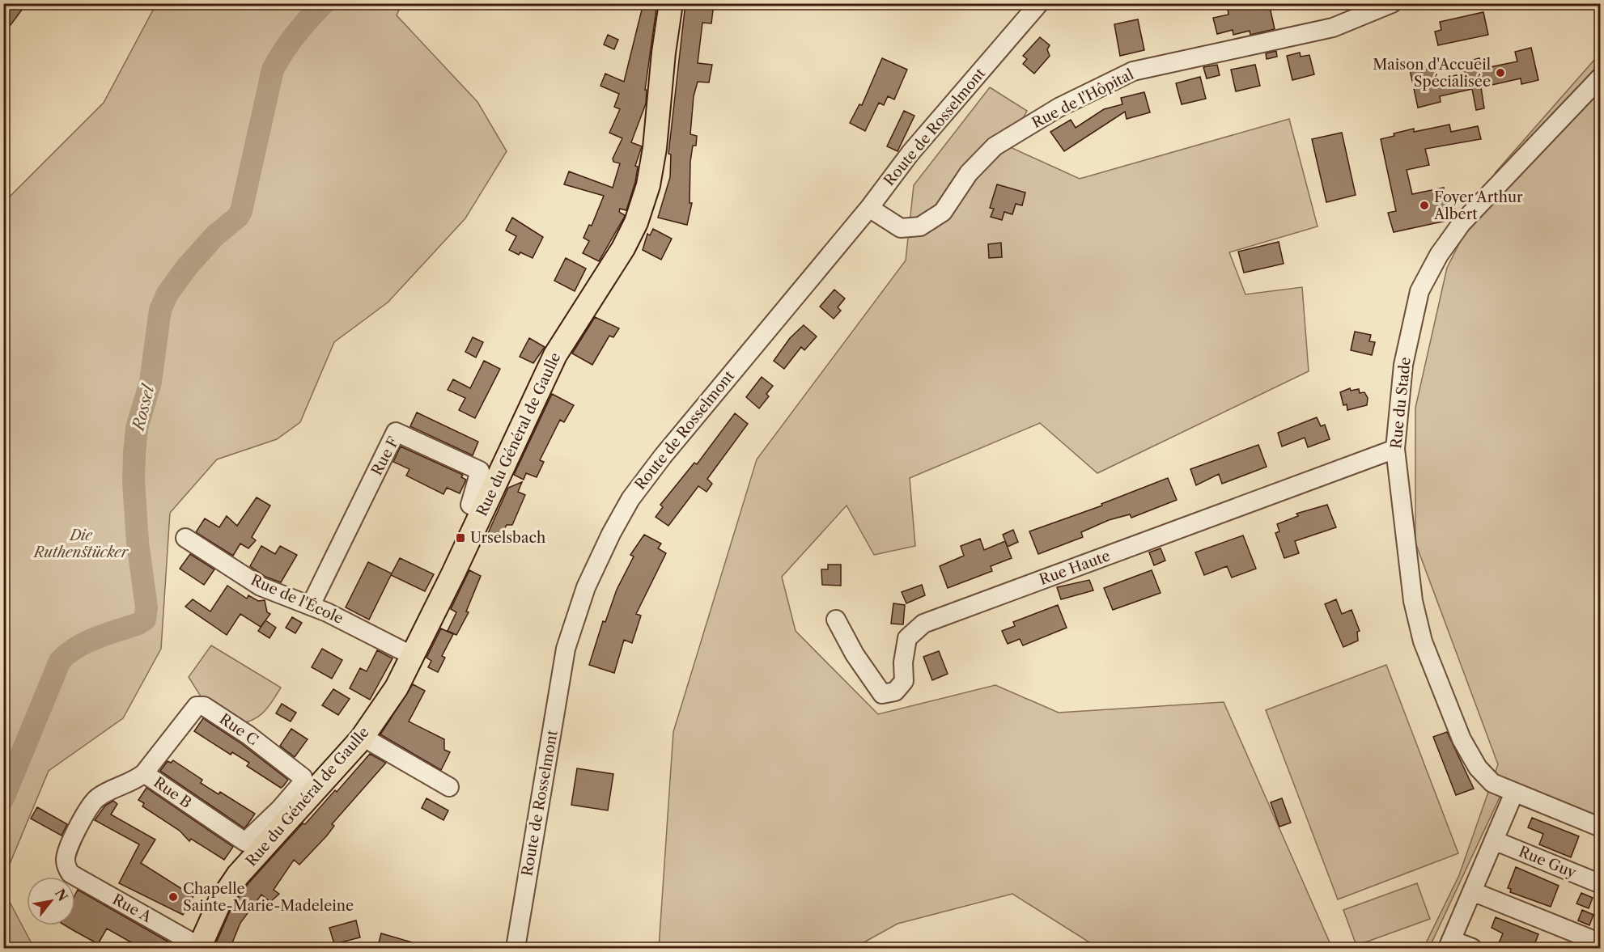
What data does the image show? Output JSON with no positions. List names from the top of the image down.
{
  "streets": {
    "main road": ["Rue du Général de Gaulle"],
    "street": [
      "Rue de l'Hôpital",
      "Route de Rosselmont",
      "Rue du Stade",
      "Rue F",
      "Rue Haute",
      "Rue de l'École",
      "Rue C",
      "Rue B",
      "Rue Guy",
      "Rue A"
    ]
  },
  "crossings": [
    ["Rue de l'Hôpital", "Route de Rosselmont"],
    ["Rue du Stade", "Rue Haute"],
    ["Rue du Général de Gaulle", "Rue F"],
    ["Rue du Général de Gaulle", "Rue de l'École"],
    ["Rue du Général de Gaulle", "Rue C"],
    ["Rue du Général de Gaulle", "Rue B"],
    ["Rue du Général de Gaulle", "Rue A"],
    ["Rue F", "Rue de l'École"],
    ["Rue C", "Rue B"],
    ["Rue B", "Rue A"]
  ],
  "water": ["Rossel"],
  "parks": ["Die Ruthenstücker"],
  "places": {
    "other": ["Maison d'Accueil Spécialisée", "Foyer Arthur Albert", "Chapelle Sainte-Marie-Madeleine"],
    "transit": ["Urselsbach"]
  },
  "north": "top right"
}
